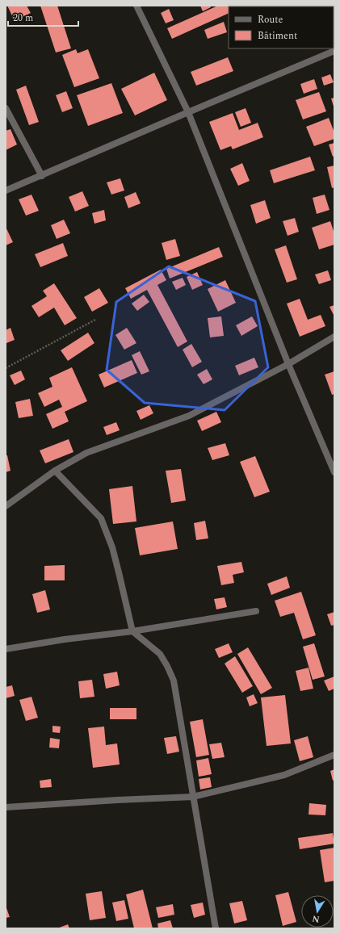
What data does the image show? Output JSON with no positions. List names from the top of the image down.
{
  "legend": ["Route", "Bâtiment"],
  "scale_bar": "20 m",
  "north": "bottom"
}
